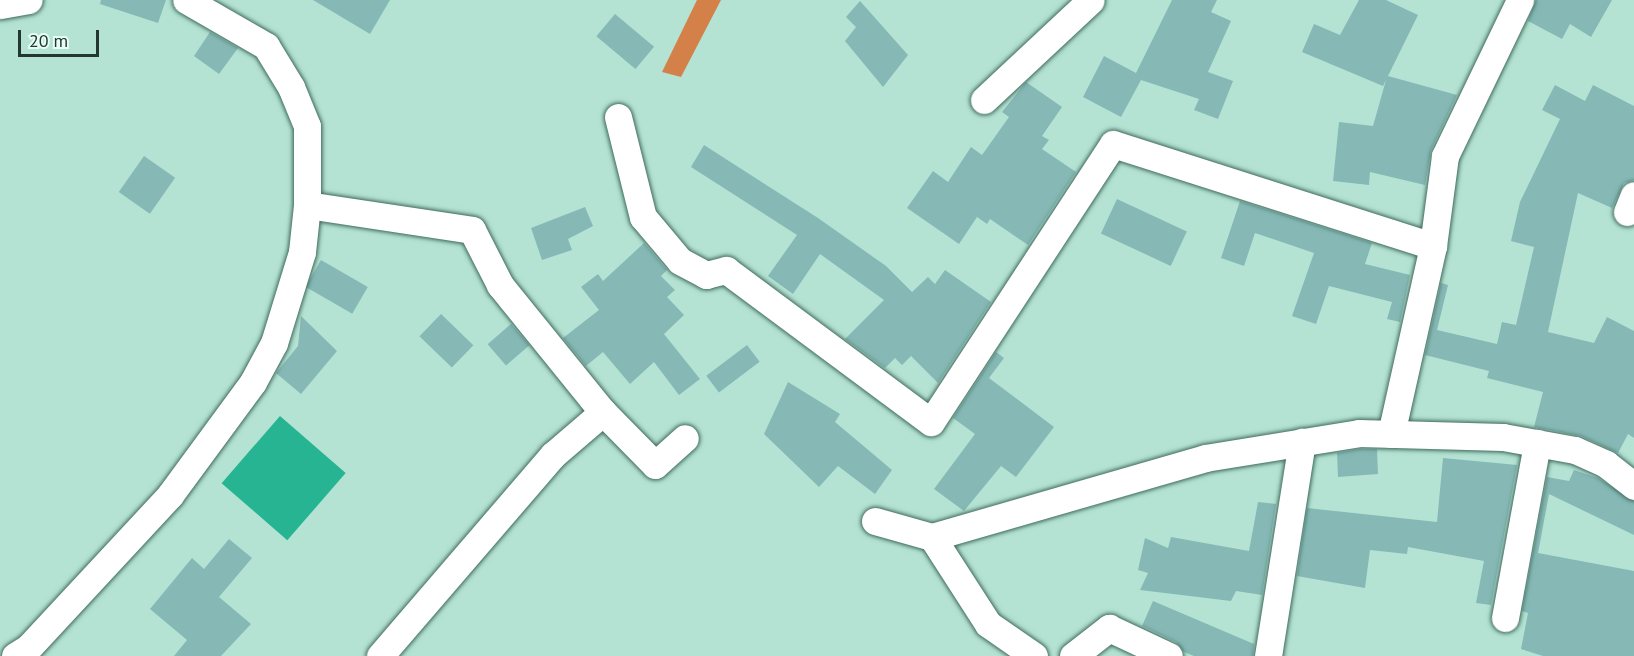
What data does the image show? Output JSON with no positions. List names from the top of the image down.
{
  "scale_bar": "20 m"
}
